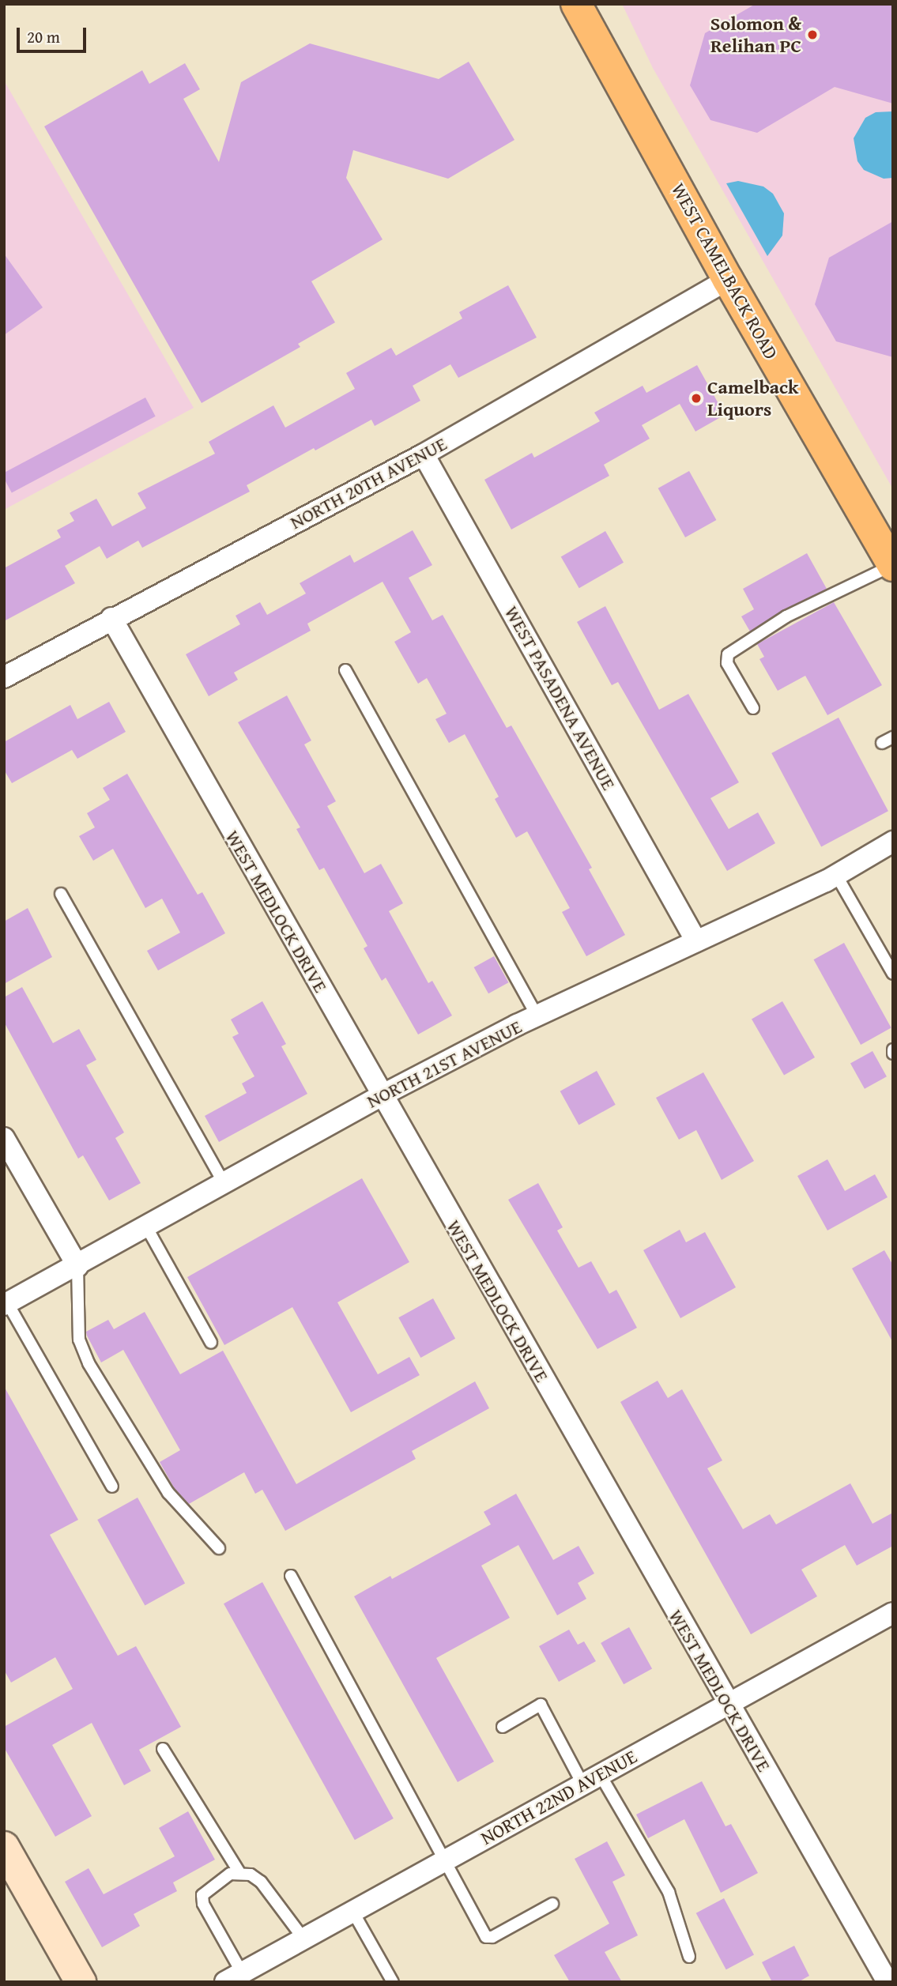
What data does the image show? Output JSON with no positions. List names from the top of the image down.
{
  "streets": {
    "main road": ["WEST CAMELBACK ROAD"],
    "street": [
      "NORTH 20TH AVENUE",
      "WEST PASADENA AVENUE",
      "WEST MEDLOCK DRIVE",
      "NORTH 21ST AVENUE",
      "NORTH 22ND AVENUE"
    ]
  },
  "crossings": [
    ["WEST CAMELBACK ROAD", "NORTH 20TH AVENUE"],
    ["NORTH 20TH AVENUE", "WEST PASADENA AVENUE"],
    ["NORTH 20TH AVENUE", "WEST MEDLOCK DRIVE"],
    ["WEST PASADENA AVENUE", "NORTH 21ST AVENUE"],
    ["WEST MEDLOCK DRIVE", "NORTH 21ST AVENUE"],
    ["WEST MEDLOCK DRIVE", "NORTH 22ND AVENUE"]
  ],
  "places": ["Solomon & Relihan PC", "Camelback Liquors"],
  "scale_bar": "20 m"
}
